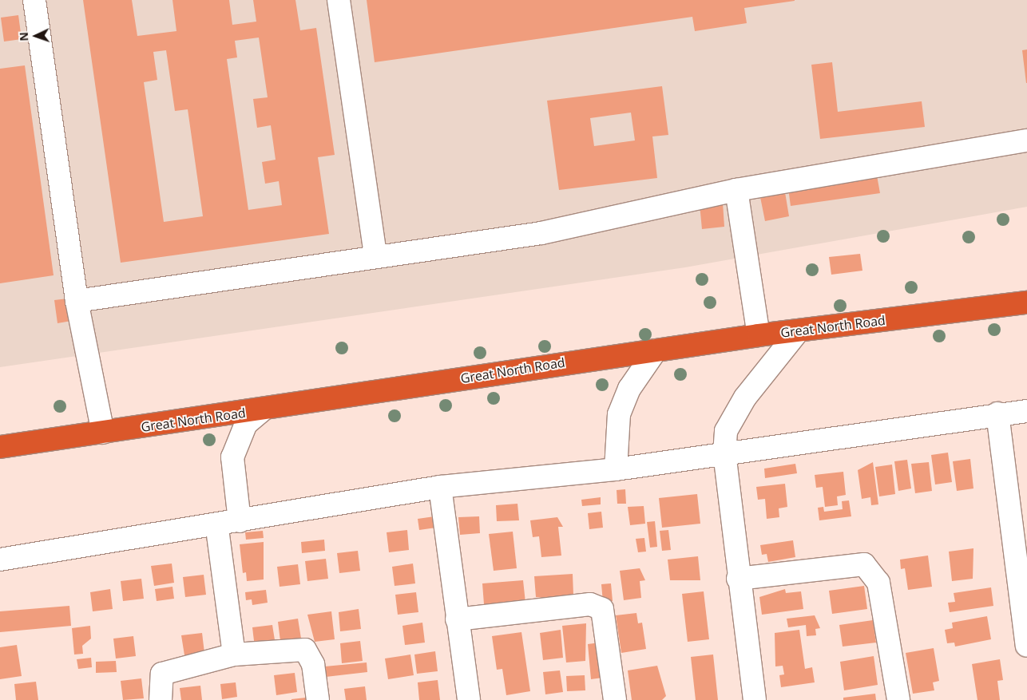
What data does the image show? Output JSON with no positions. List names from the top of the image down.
{
  "streets": {
    "highway": ["Great North Road"]
  },
  "north": "left"
}
